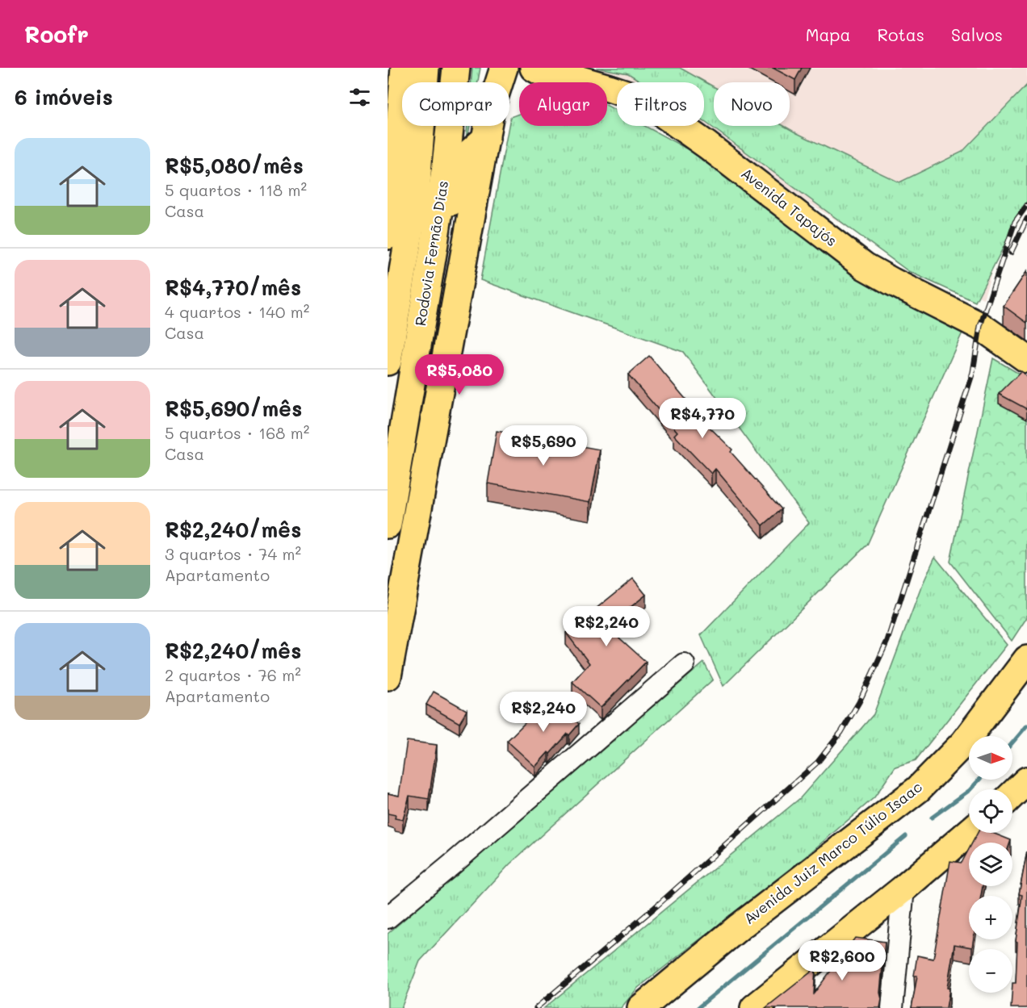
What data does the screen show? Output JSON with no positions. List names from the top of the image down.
{
  "streets": {
    "main road": ["Avenida Tapajós", "Rodovia Fernão Dias", "Avenida Juiz Marco Túlio Isaac"]
  },
  "north": "right",
  "page": {
    "header": "Roofr",
    "nav": ["Mapa", "Rotas", "Salvos"],
    "heading": "6 imóveis",
    "chip": [
      "Comprar",
      "Alugar",
      "Filtros",
      "Novo"
    ],
    "list": [
      {
        "name": "R$5,080/mês",
        "note": "5 quartos · 118 m² · Casa"
      },
      {
        "name": "R$4,770/mês",
        "note": "4 quartos · 140 m² · Casa"
      },
      {
        "name": "R$5,690/mês",
        "note": "5 quartos · 168 m² · Casa"
      },
      {
        "name": "R$2,240/mês",
        "note": "3 quartos · 74 m² · Apartamento"
      },
      {
        "name": "R$2,240/mês",
        "note": "2 quartos · 76 m² · Apartamento"
      }
    ],
    "price": [
      "R$5,080",
      "R$4,770",
      "R$5,690",
      "R$2,240",
      "R$2,240",
      "R$2,600"
    ],
    "map_buttons": ["+", "−"]
  }
}
